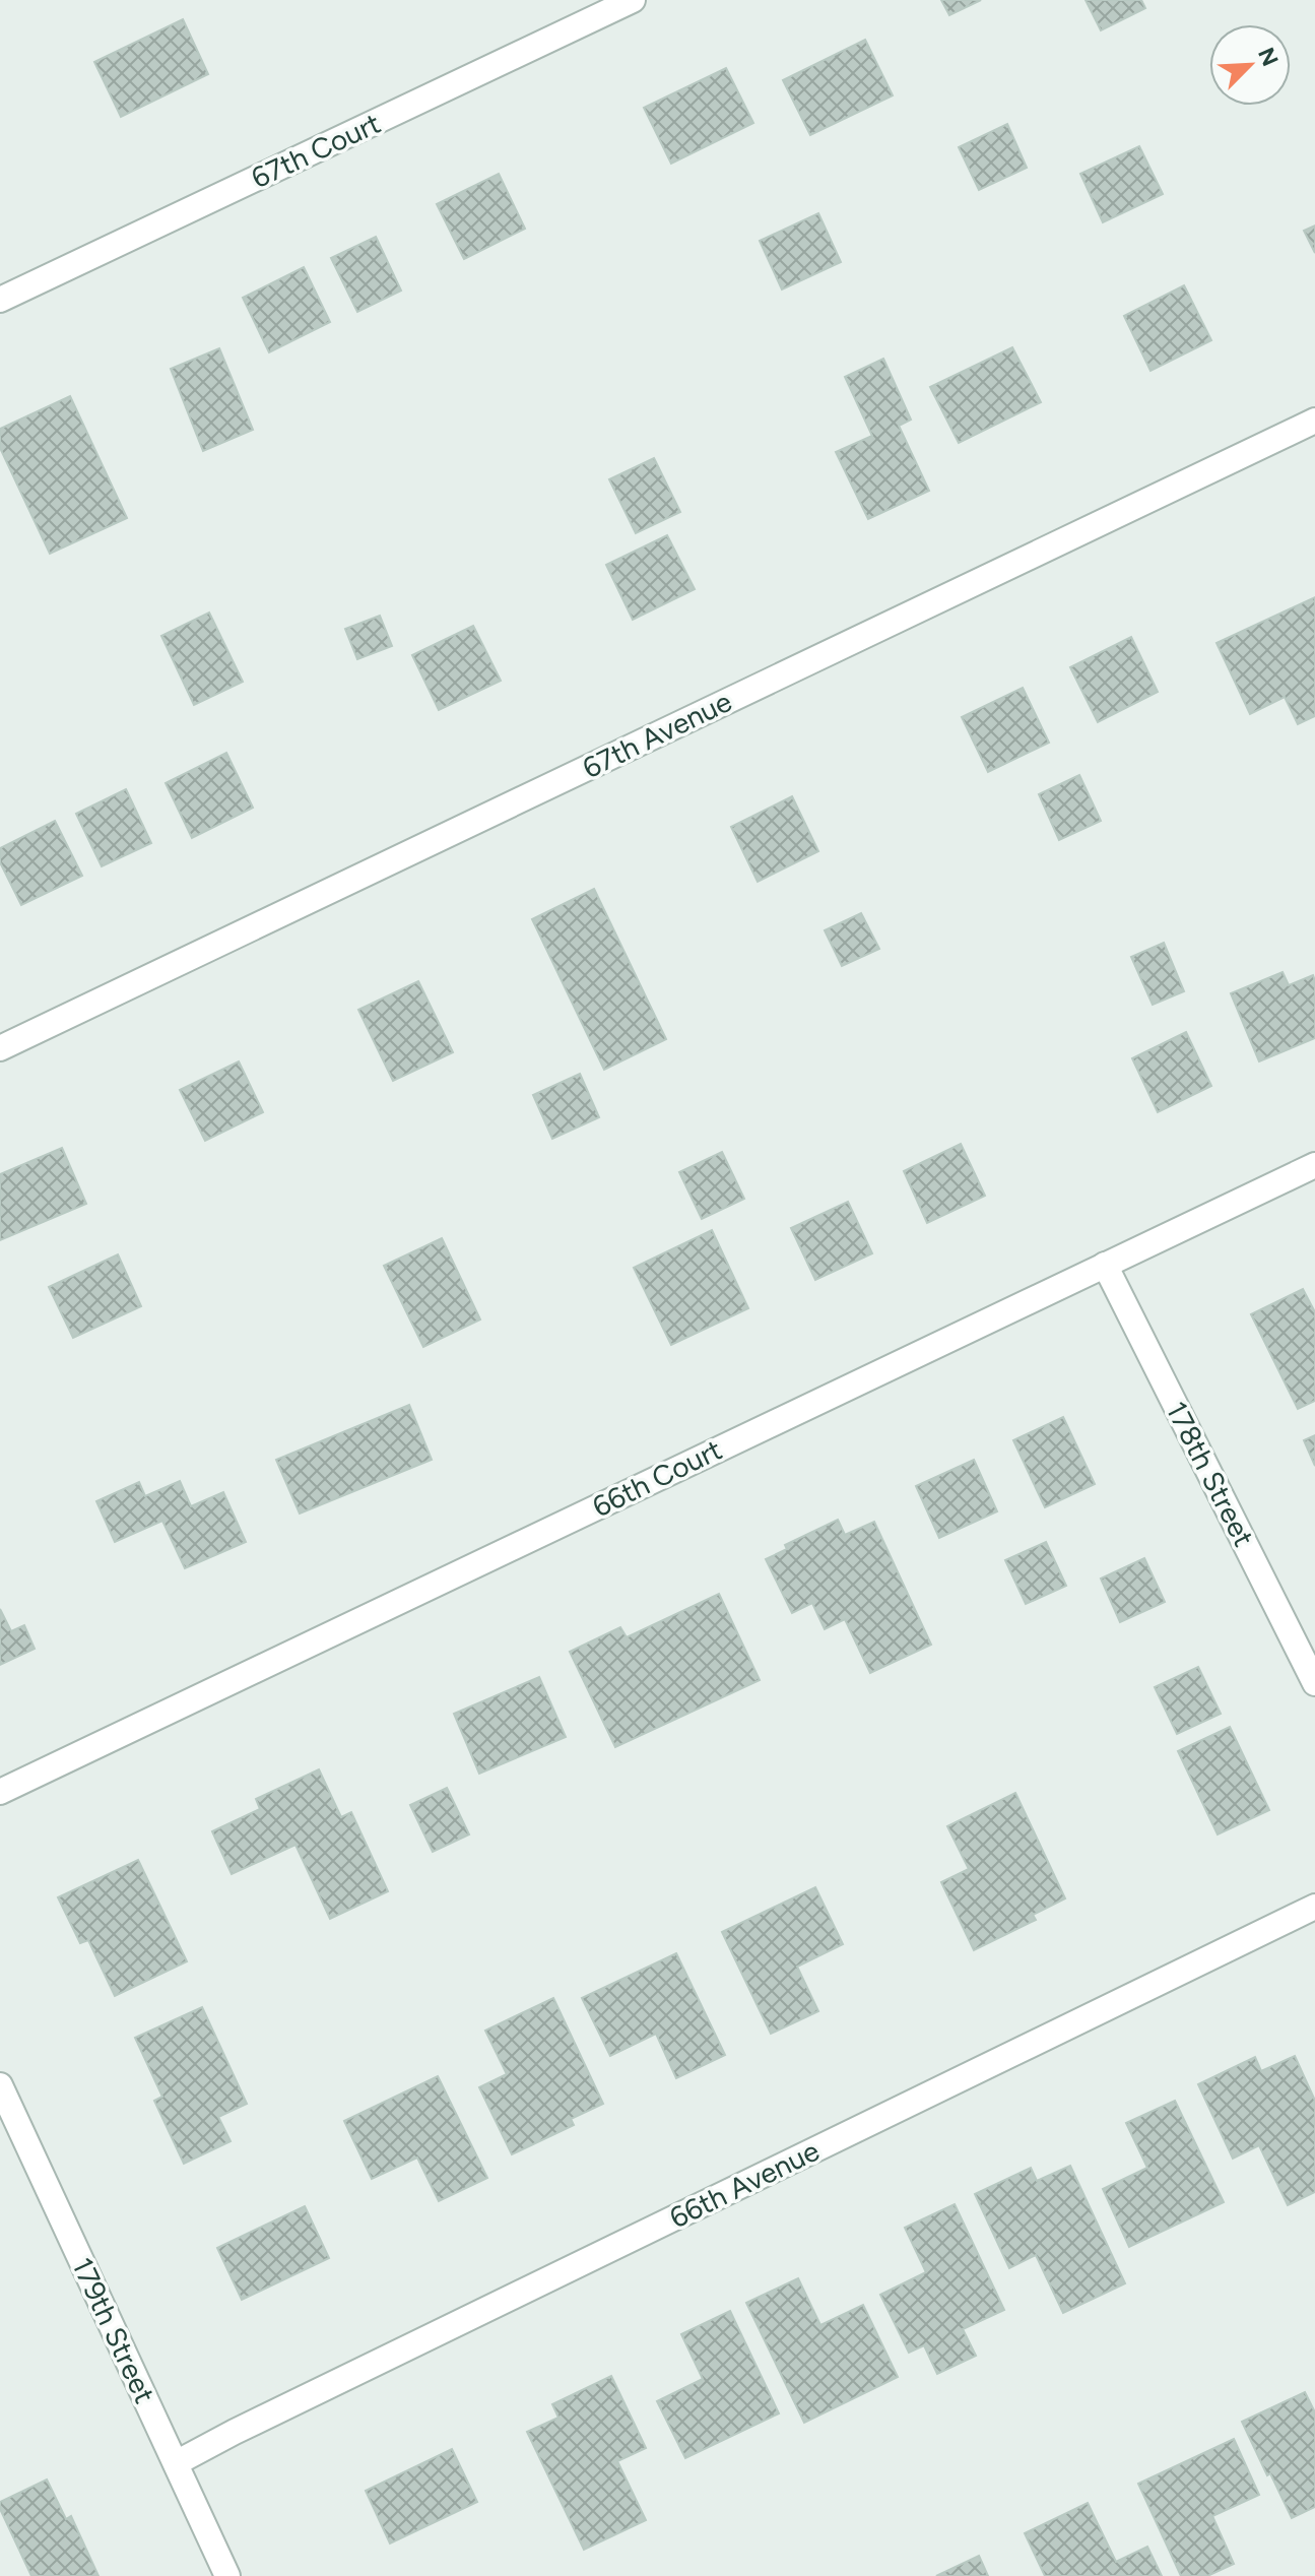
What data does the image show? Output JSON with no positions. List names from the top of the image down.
{
  "streets": {
    "street": [
      "67th Court",
      "67th Avenue",
      "178th Street",
      "66th Court",
      "66th Avenue",
      "179th Street"
    ]
  },
  "crossings": [
    ["178th Street", "66th Court"],
    ["66th Avenue", "179th Street"]
  ],
  "north": "top right"
}
